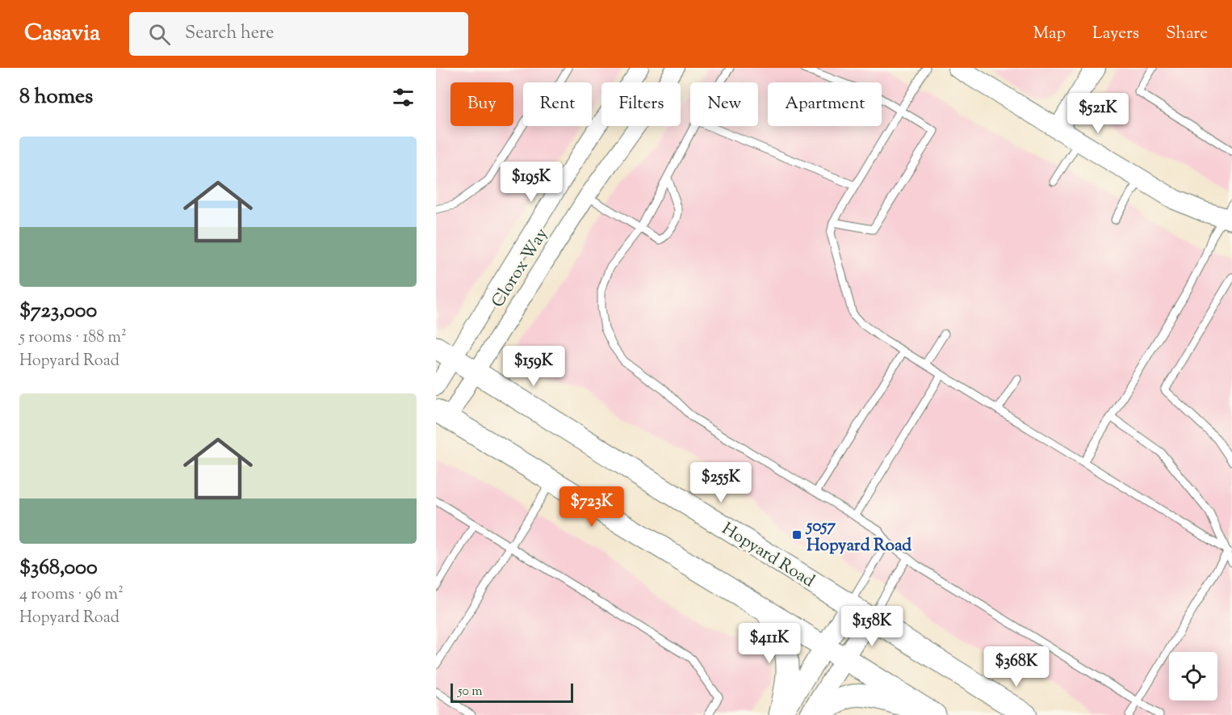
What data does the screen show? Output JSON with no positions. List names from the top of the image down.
{
  "streets": {
    "main road": ["Hopyard Road"],
    "street": ["Clorox Way"]
  },
  "crossings": [
    ["Clorox Way", "Hopyard Road"]
  ],
  "places": {
    "transit": ["5057 Hopyard Road"]
  },
  "scale_bar": "50 m",
  "page": {
    "header": "Casavia",
    "search": "Search here",
    "nav": ["Map", "Layers", "Share"],
    "heading": "8 homes",
    "chip": [
      "Buy",
      "Rent",
      "Filters",
      "New",
      "Apartment"
    ],
    "price": [
      "$521K",
      "$195K",
      "$159K",
      "$255K",
      "$723K",
      "$158K",
      "$411K",
      "$368K"
    ],
    "list": [
      {
        "name": "$723,000",
        "note": "5 rooms · 188 m² · Hopyard Road"
      },
      {
        "name": "$368,000",
        "note": "4 rooms · 96 m² · Hopyard Road"
      }
    ],
    "scale": "50 m"
  }
}
